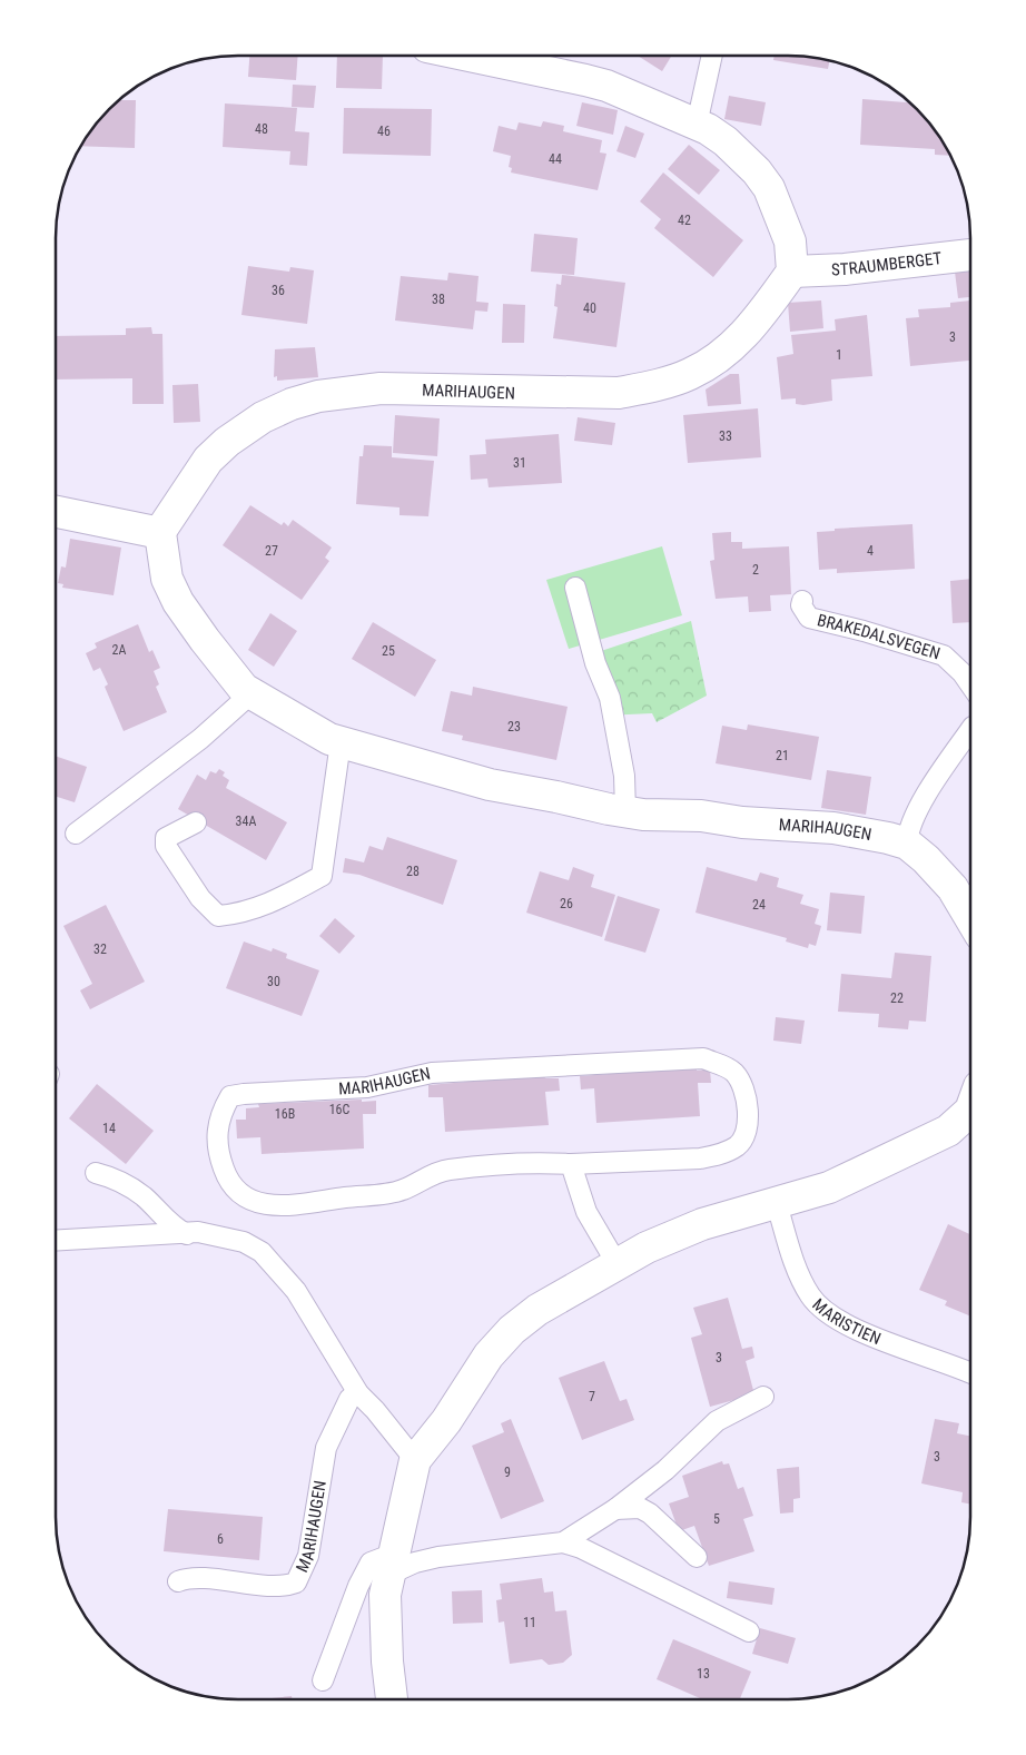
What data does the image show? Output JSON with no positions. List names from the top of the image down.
{
  "streets": {
    "street": ["STRAUMBERGET", "MARIHAUGEN"],
    "lane": ["BRAKEDALSVEGEN", "MARISTIEN"]
  },
  "crossings": [
    ["STRAUMBERGET", "MARIHAUGEN"]
  ],
  "house_numbers": [
    "48",
    "46",
    "44",
    "42",
    "36",
    "38",
    "40",
    "3",
    "1",
    "33",
    "31",
    "27",
    "4",
    "2",
    "2A",
    "25",
    "23",
    "21",
    "34A",
    "28",
    "26",
    "24",
    "32",
    "30",
    "22",
    "16C",
    "16B",
    "14",
    "3",
    "7",
    "3",
    "9",
    "5",
    "6",
    "11",
    "13"
  ]
}
